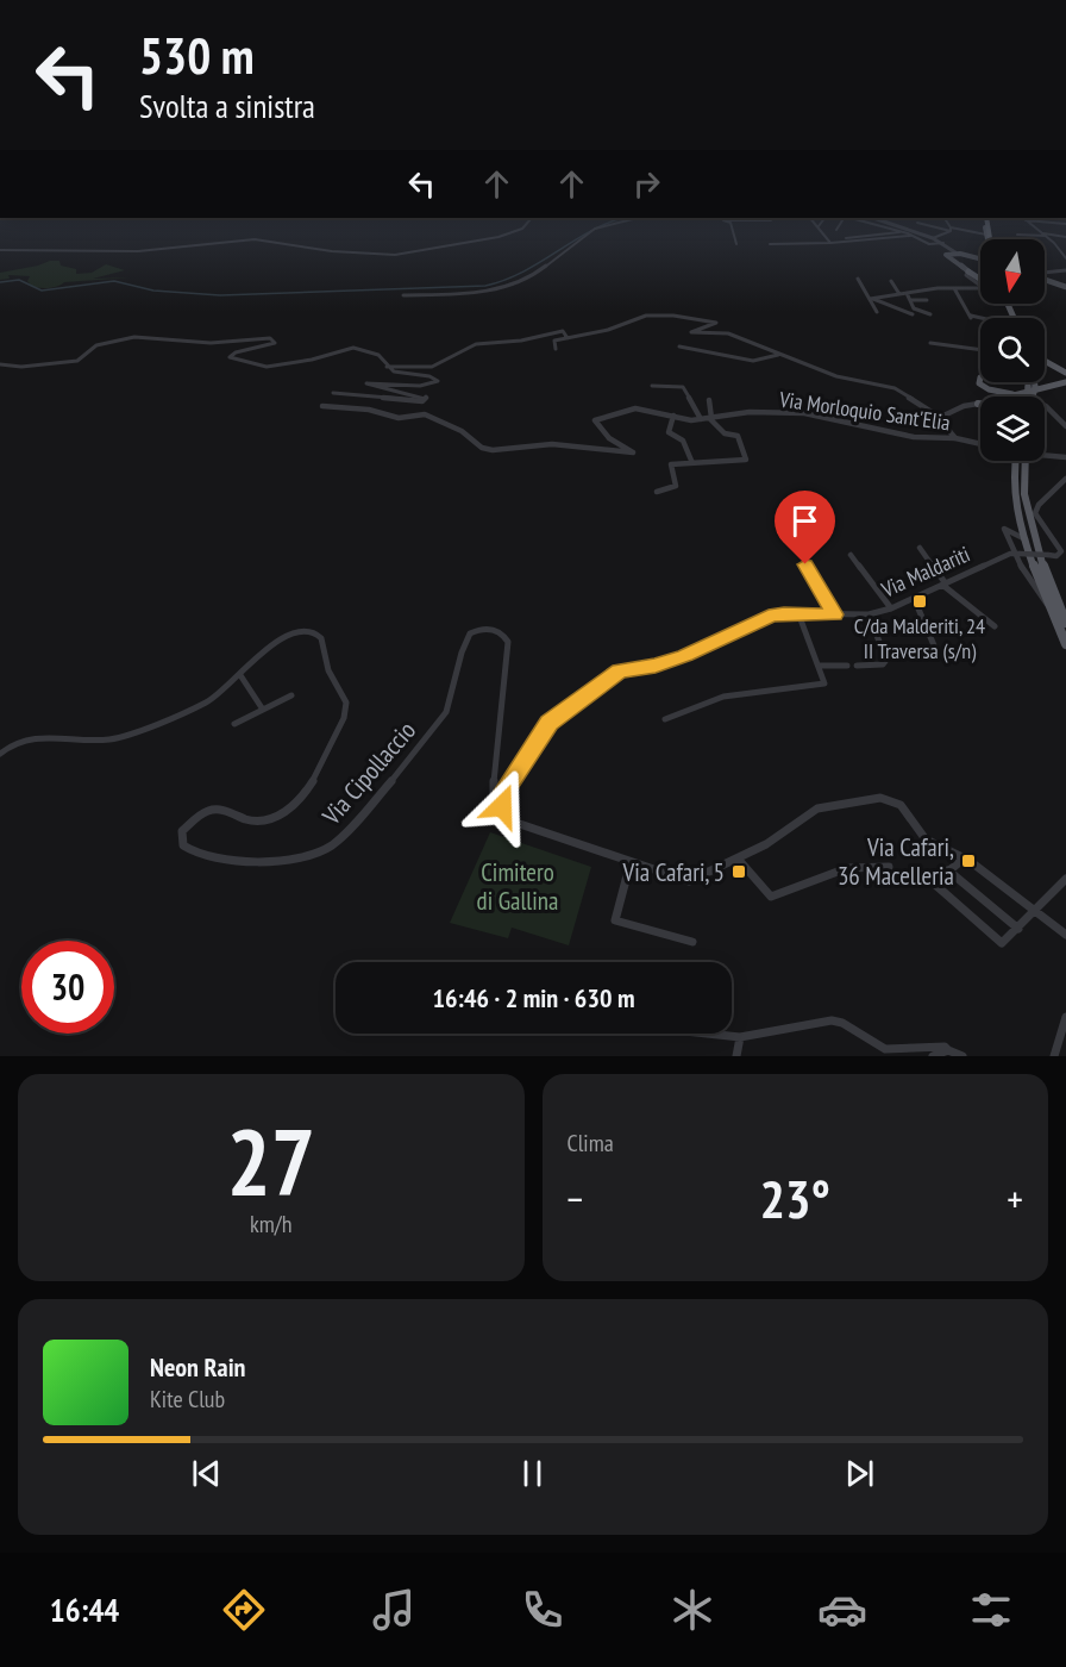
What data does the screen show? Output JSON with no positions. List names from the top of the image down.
{
  "streets": {
    "street": ["Via Morloquio Sant'Elia", "Via Maldariti", "Via Cipollaccio"]
  },
  "crossings": [
    ["Via Maldariti", "Via Cipollaccio"]
  ],
  "parks": ["Cimitero di Gallina"],
  "places": {
    "transit": ["C/da Malderiti, 24 II Traversa (s/n)", "Via Cafari, 36 Macelleria", "Via Cafari, 5"]
  },
  "north": "bottom",
  "page": {
    "turn": ["530 m", "Svolta a sinistra"],
    "limit": "30",
    "trip": "16:46 · 2 min · 630 m",
    "tile": [
      ["27", "km/h"],
      "Clima"
    ],
    "heat": ["−", "23°", "+"],
    "song": ["Neon Rain", "Kite Club"],
    "tabs": "16:44"
  }
}
